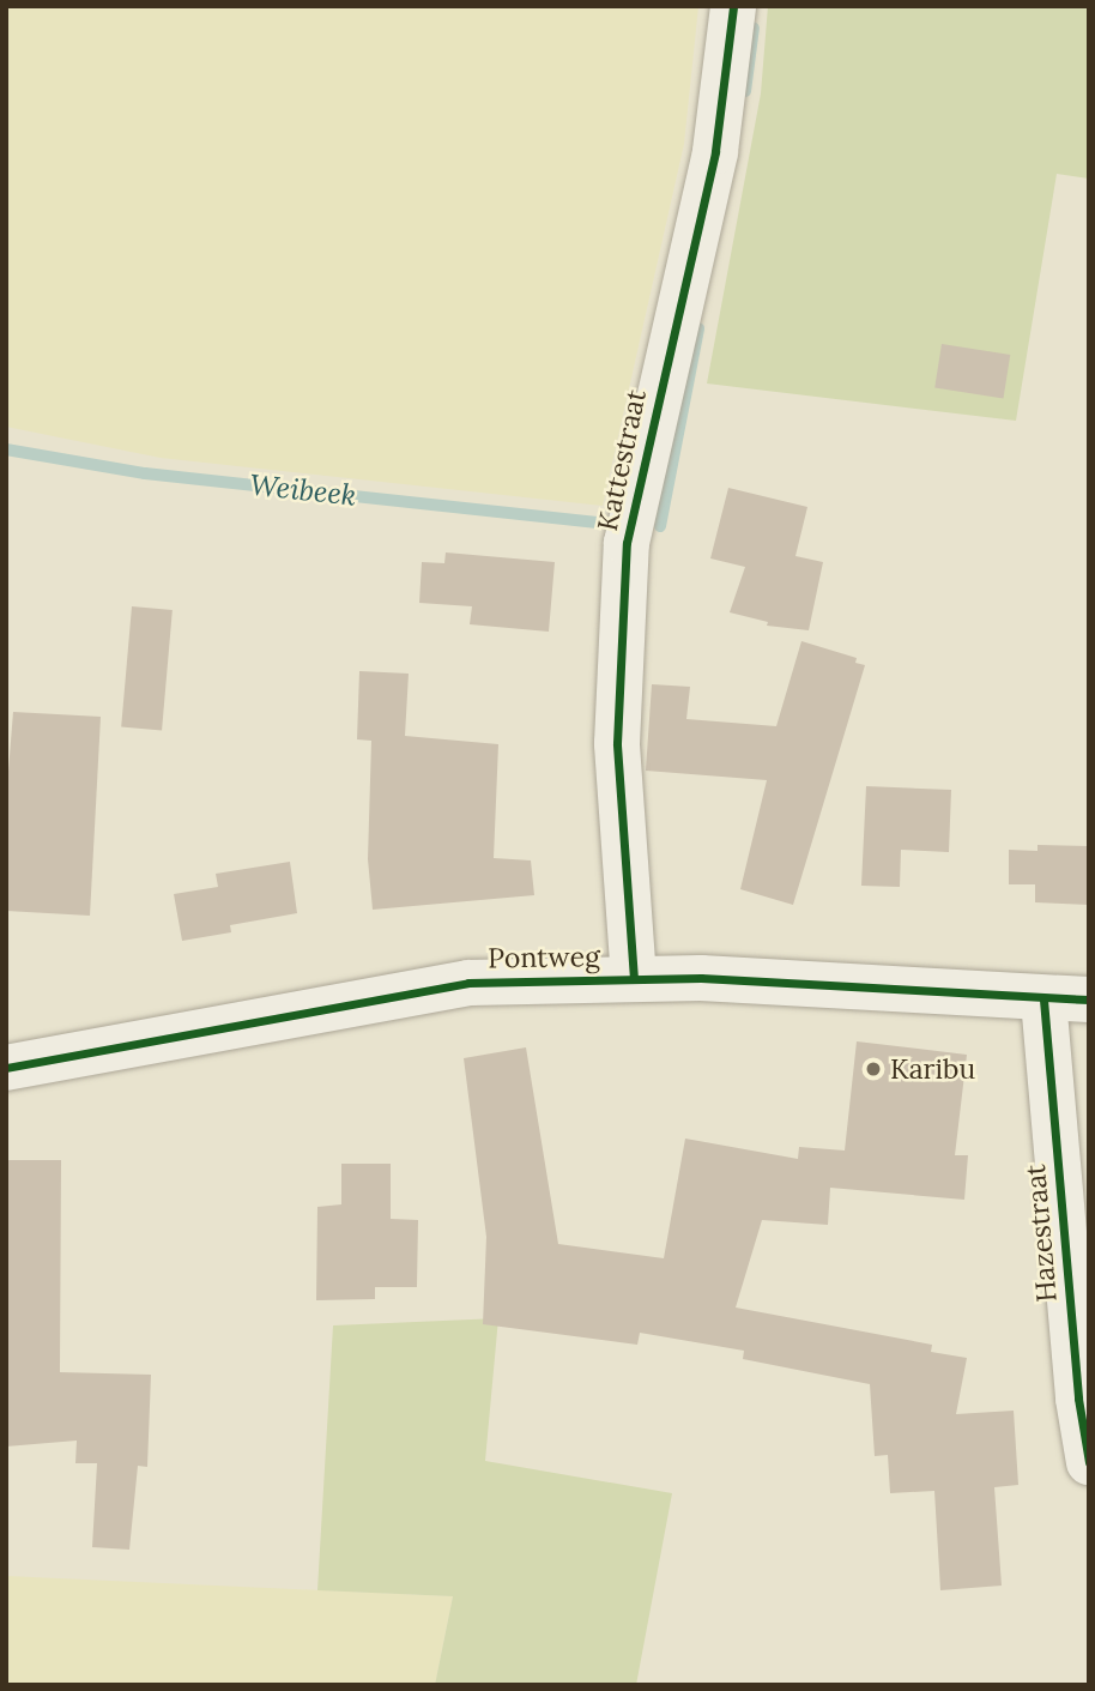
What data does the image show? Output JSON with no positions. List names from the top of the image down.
{
  "streets": {
    "street": ["Kattestraat", "Pontweg", "Hazestraat"]
  },
  "crossings": [
    ["Kattestraat", "Pontweg"],
    ["Pontweg", "Hazestraat"]
  ],
  "water": ["Weibeek"],
  "places": ["Karibu"]
}
